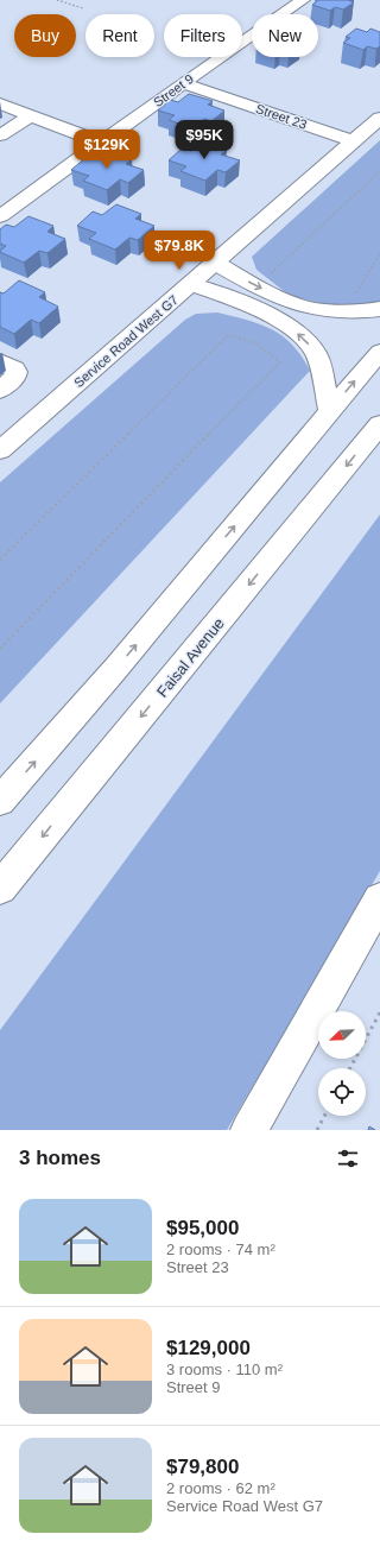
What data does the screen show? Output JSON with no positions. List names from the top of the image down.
{
  "streets": {
    "street": [
      "Street 9",
      "Street 23",
      "Service Road West G7",
      "Faisal Avenue"
    ]
  },
  "crossings": [
    ["Street 9", "Street 23"],
    ["Street 23", "Service Road West G7"]
  ],
  "north": "bottom left",
  "page": {
    "chip": [
      "Buy",
      "Rent",
      "Filters",
      "New"
    ],
    "price": ["$95K", "$129K", "$79.8K"],
    "heading": "3 homes",
    "list": [
      {
        "name": "$95,000",
        "note": "2 rooms · 74 m² · Street 23"
      },
      {
        "name": "$129,000",
        "note": "3 rooms · 110 m² · Street 9"
      },
      {
        "name": "$79,800",
        "note": "2 rooms · 62 m² · Service Road West G7"
      }
    ]
  }
}
